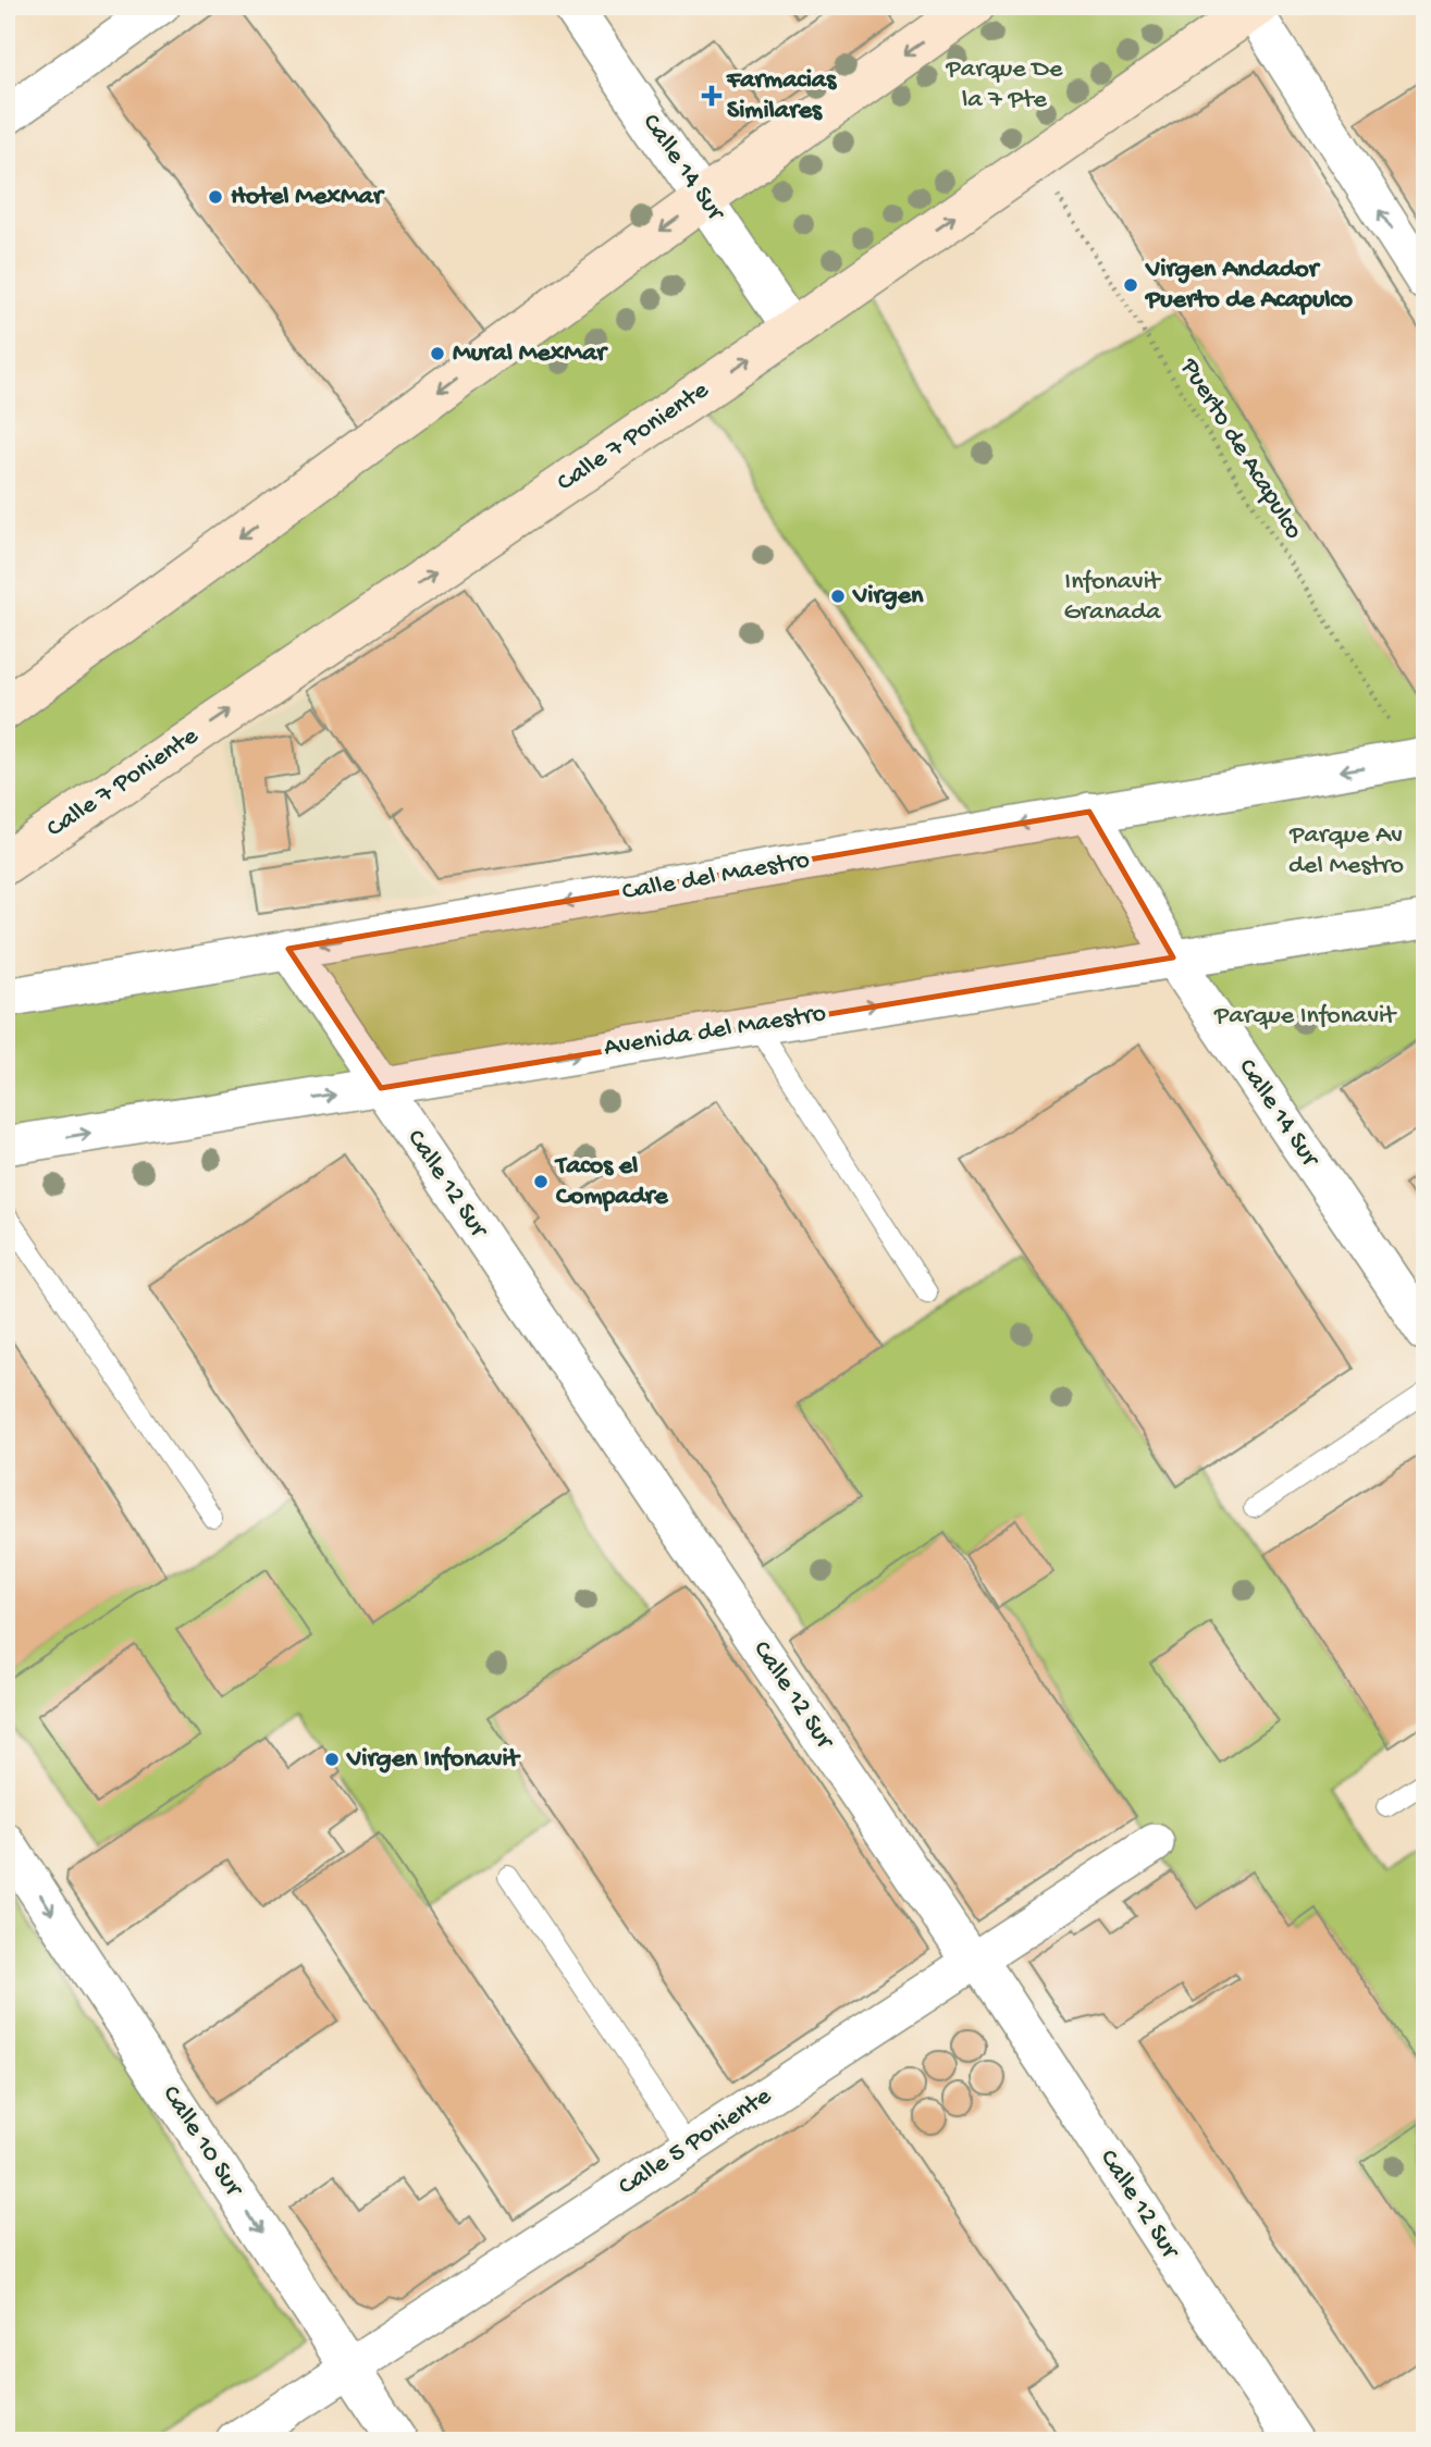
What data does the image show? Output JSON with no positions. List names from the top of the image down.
{
  "streets": {
    "main road": ["Calle 7 Poniente"],
    "street": [
      "Calle 14 Sur",
      "Calle del Maestro",
      "Avenida del Maestro",
      "Calle 12 Sur",
      "Calle 10 Sur",
      "Calle 5 Poniente"
    ],
    "path": ["Puerto de Acapulco"]
  },
  "crossings": [
    ["Calle 14 Sur", "Calle 7 Poniente"],
    ["Calle 14 Sur", "Calle del Maestro"],
    ["Calle 14 Sur", "Avenida del Maestro"],
    ["Calle 7 Poniente", "Puerto de Acapulco"],
    ["Puerto de Acapulco", "Calle del Maestro"],
    ["Calle del Maestro", "Calle 12 Sur"],
    ["Avenida del Maestro", "Calle 12 Sur"],
    ["Calle 12 Sur", "Calle 5 Poniente"],
    ["Calle 10 Sur", "Calle 5 Poniente"]
  ],
  "one_way": ["Calle del Maestro", "Avenida del Maestro", "Calle 10 Sur"],
  "parks": [
    "Parque De la 7 Pte",
    "Infonavit Granada",
    "Parque Av del Mestro",
    "Parque Infonavit"
  ],
  "places": {
    "health": ["Farmacias Similares"],
    "other": [
      "Hotel MexMar",
      "Virgen Andador Puerto de Acapulco",
      "Mural MexMar",
      "Virgen",
      "Tacos el Compadre",
      "Virgen Infonavit"
    ]
  }
}
